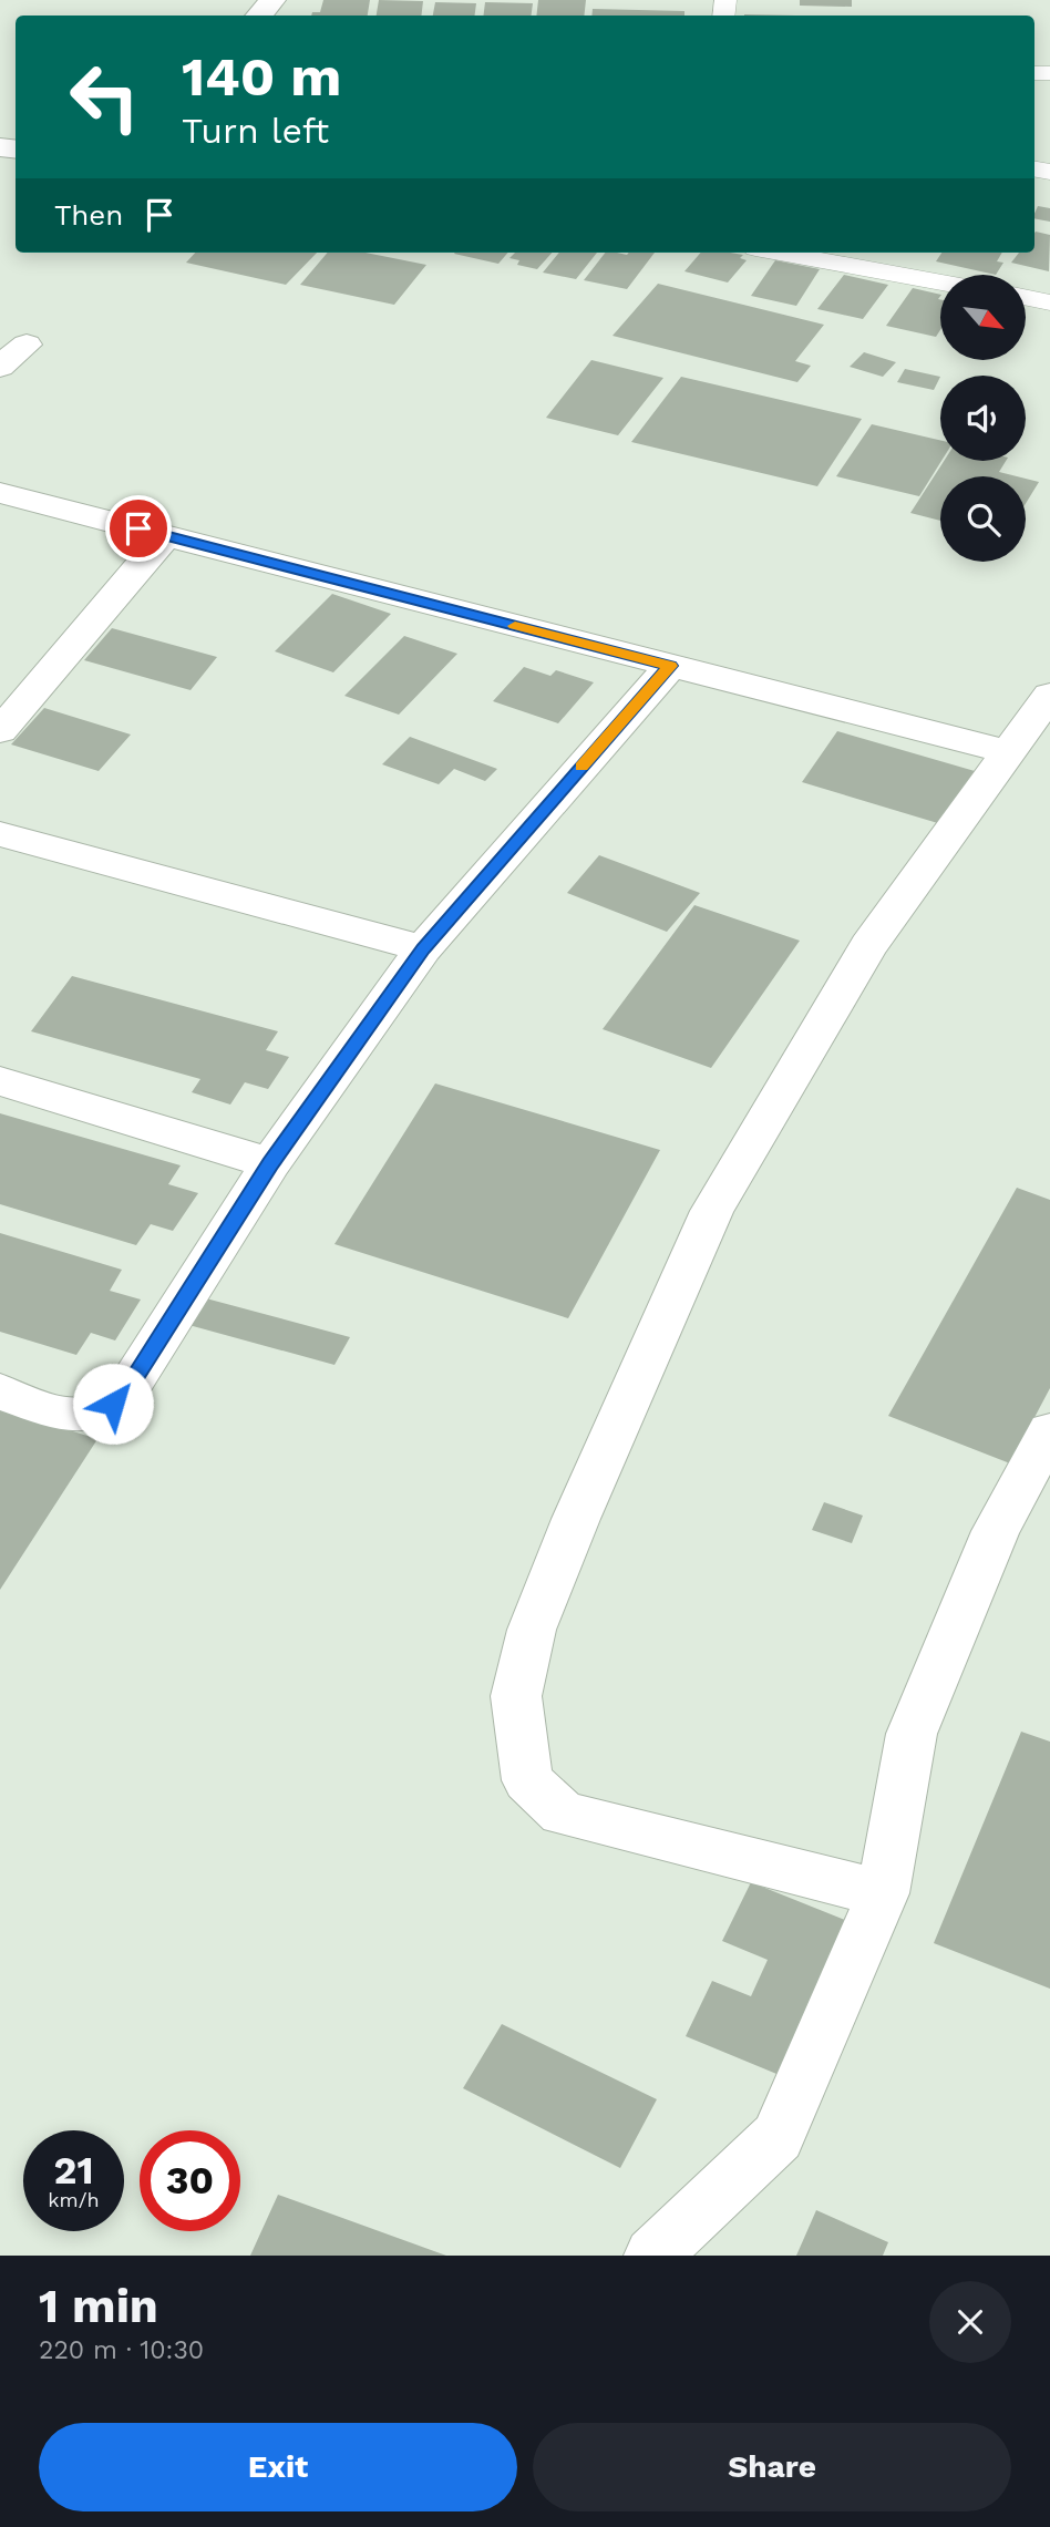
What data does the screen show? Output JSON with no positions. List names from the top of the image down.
{
  "north": "bottom right",
  "page": {
    "turn": ["140 m", "Turn left"],
    "then": "Then",
    "speed": "21 km/h",
    "limit": "30",
    "heading": ["1 min", "220 m · 10:30"],
    "buttons": ["Exit", "Share"]
  }
}
